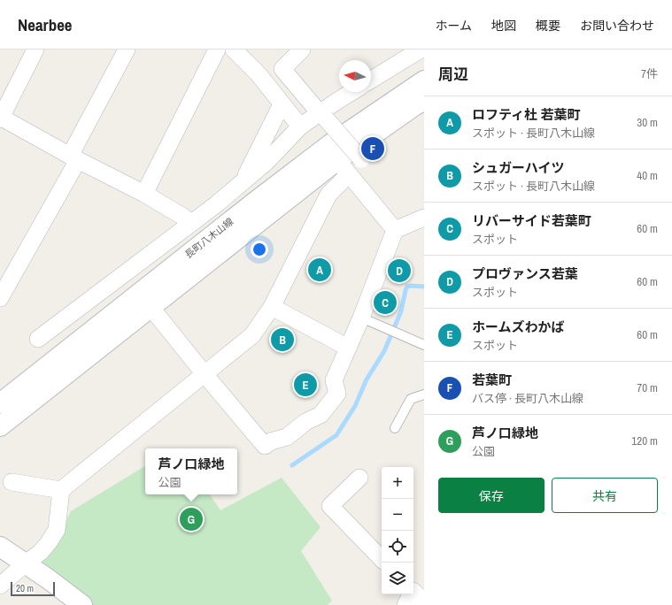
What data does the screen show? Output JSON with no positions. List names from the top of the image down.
{
  "streets": {
    "street": ["長町八木山線"]
  },
  "scale_bar": "20 m",
  "north": "left",
  "page": {
    "header": "Nearbee",
    "nav": [
      "ホーム",
      "地図",
      "概要",
      "お問い合わせ"
    ],
    "heading": ["周辺", "7件"],
    "list": [
      {
        "mark": "A",
        "name": "ロフティ杜 若葉町",
        "note": "スポット · 長町八木山線",
        "value": "30 m"
      },
      {
        "mark": "B",
        "name": "シュガーハイツ",
        "note": "スポット · 長町八木山線",
        "value": "40 m"
      },
      {
        "mark": "C",
        "name": "リバーサイド若葉町",
        "note": "スポット",
        "value": "60 m"
      },
      {
        "mark": "D",
        "name": "プロヴァンス若葉",
        "note": "スポット",
        "value": "60 m"
      },
      {
        "mark": "E",
        "name": "ホームズわかば",
        "note": "スポット",
        "value": "60 m"
      },
      {
        "mark": "F",
        "name": "若葉町",
        "note": "バス停 · 長町八木山線",
        "value": "70 m"
      },
      {
        "mark": "G",
        "name": "芦ノ口緑地",
        "note": "公園",
        "value": "120 m"
      }
    ],
    "pins": [
      "F",
      "A",
      "D",
      "C",
      "B",
      "E",
      "G"
    ],
    "popup": ["芦ノ口緑地", "公園"],
    "map_buttons": ["+", "−"],
    "buttons": ["保存", "共有"],
    "scale": "20 m"
  }
}
